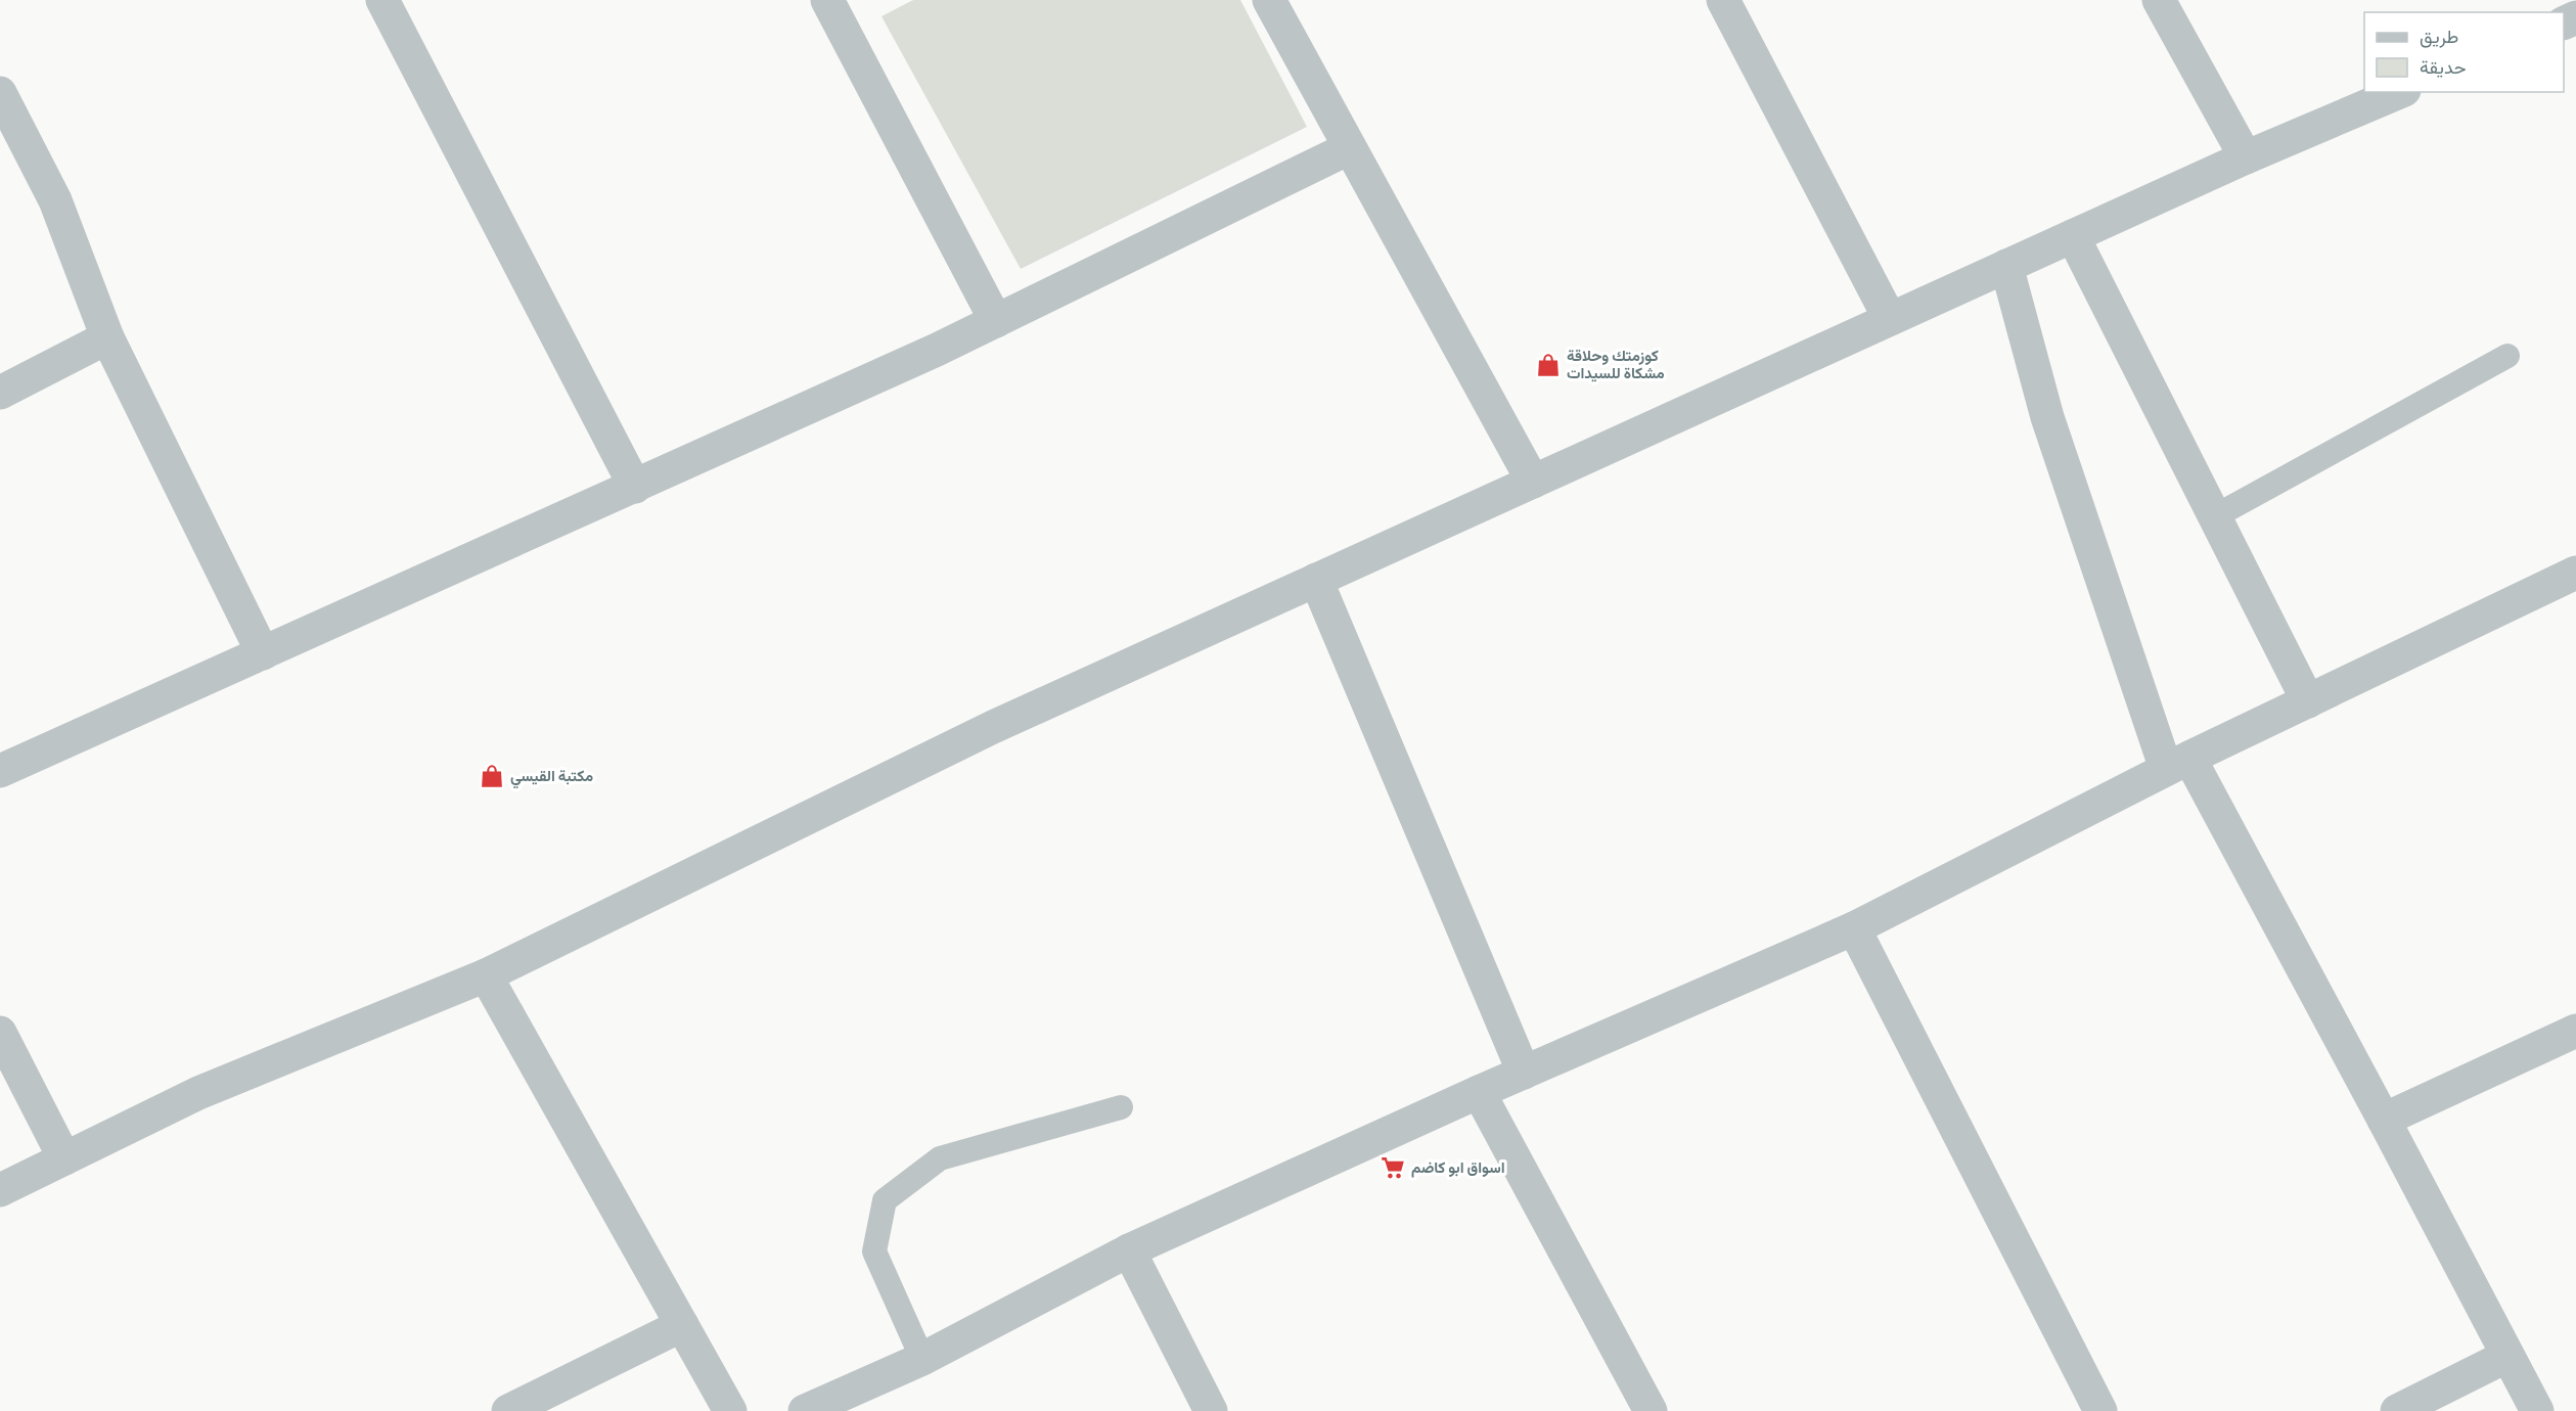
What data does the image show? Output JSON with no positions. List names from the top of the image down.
{
  "places": {
    "shop": ["كوزمتك وحلاقة مشكاة للسيدات", "مكتبة القيسي"],
    "supermarket": ["اسواق ابو كاضم"]
  },
  "legend": ["طريق", "حديقة"]
}
